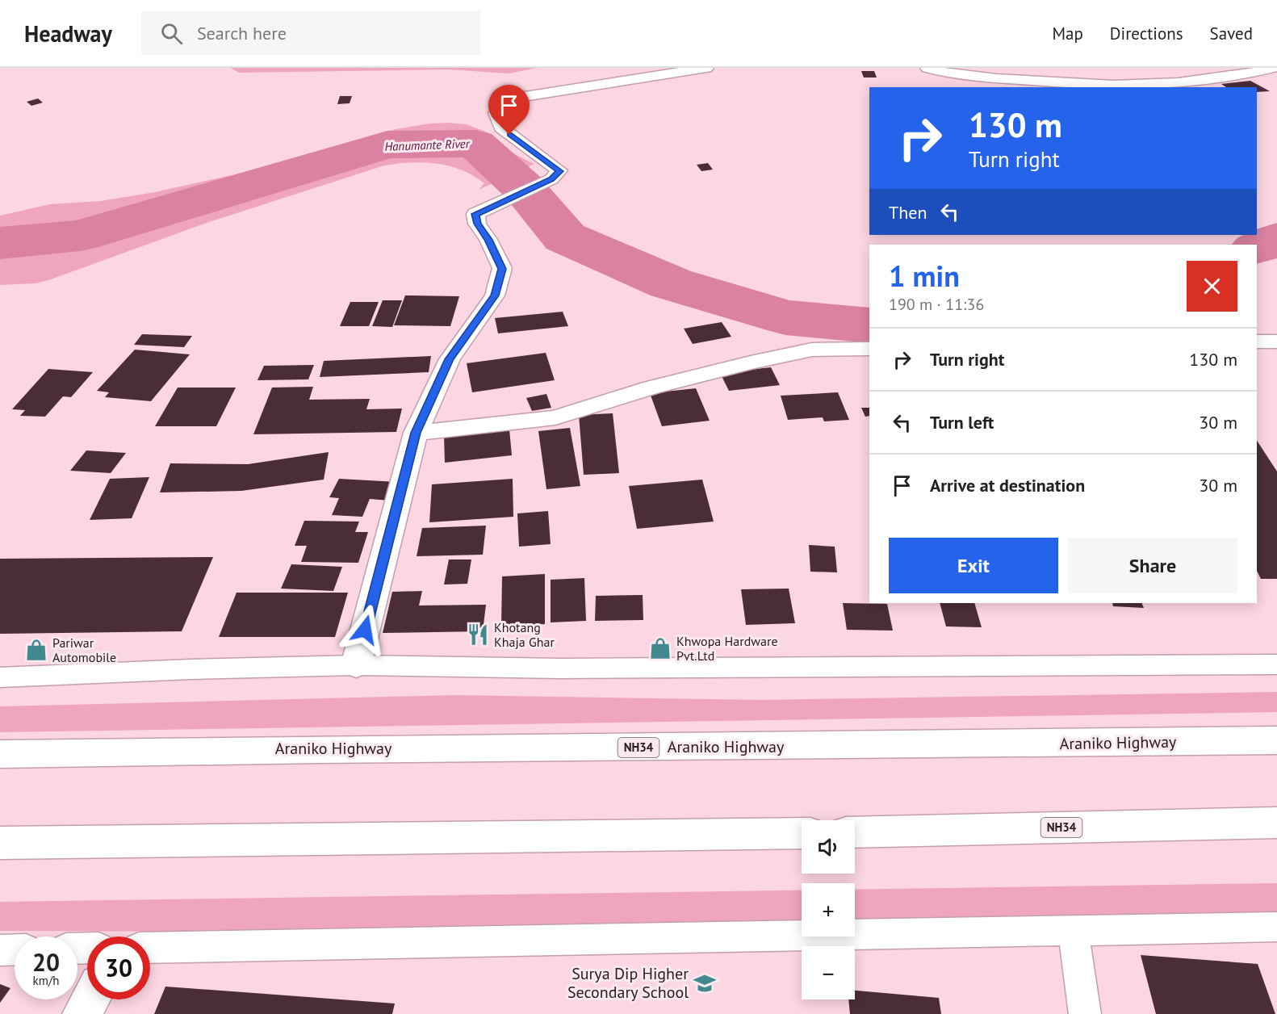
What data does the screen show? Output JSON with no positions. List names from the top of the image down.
{
  "streets": {
    "main road": ["Araniko Highway", "NH34"]
  },
  "water": ["Hanumante River"],
  "places": {
    "restaurant": ["Khotang Khaja Ghar"],
    "shop": ["Khwopa Hardware Pvt.Ltd", "Pariwar Automobile"],
    "school or university": ["Surya Dip Higher Secondary School"]
  },
  "page": {
    "header": "Headway",
    "search": "Search here",
    "nav": ["Map", "Directions", "Saved"],
    "turn": ["130 m", "Turn right"],
    "then": "Then",
    "heading": ["1 min", "190 m · 11:36"],
    "list": [
      {
        "name": "Turn right",
        "value": "130 m"
      },
      {
        "name": "Turn left",
        "value": "30 m"
      },
      {
        "name": "Arrive at destination",
        "value": "30 m"
      }
    ],
    "buttons": ["Exit", "Share"],
    "map_buttons": ["+", "−"],
    "speed": "20 km/h",
    "limit": "30"
  }
}
